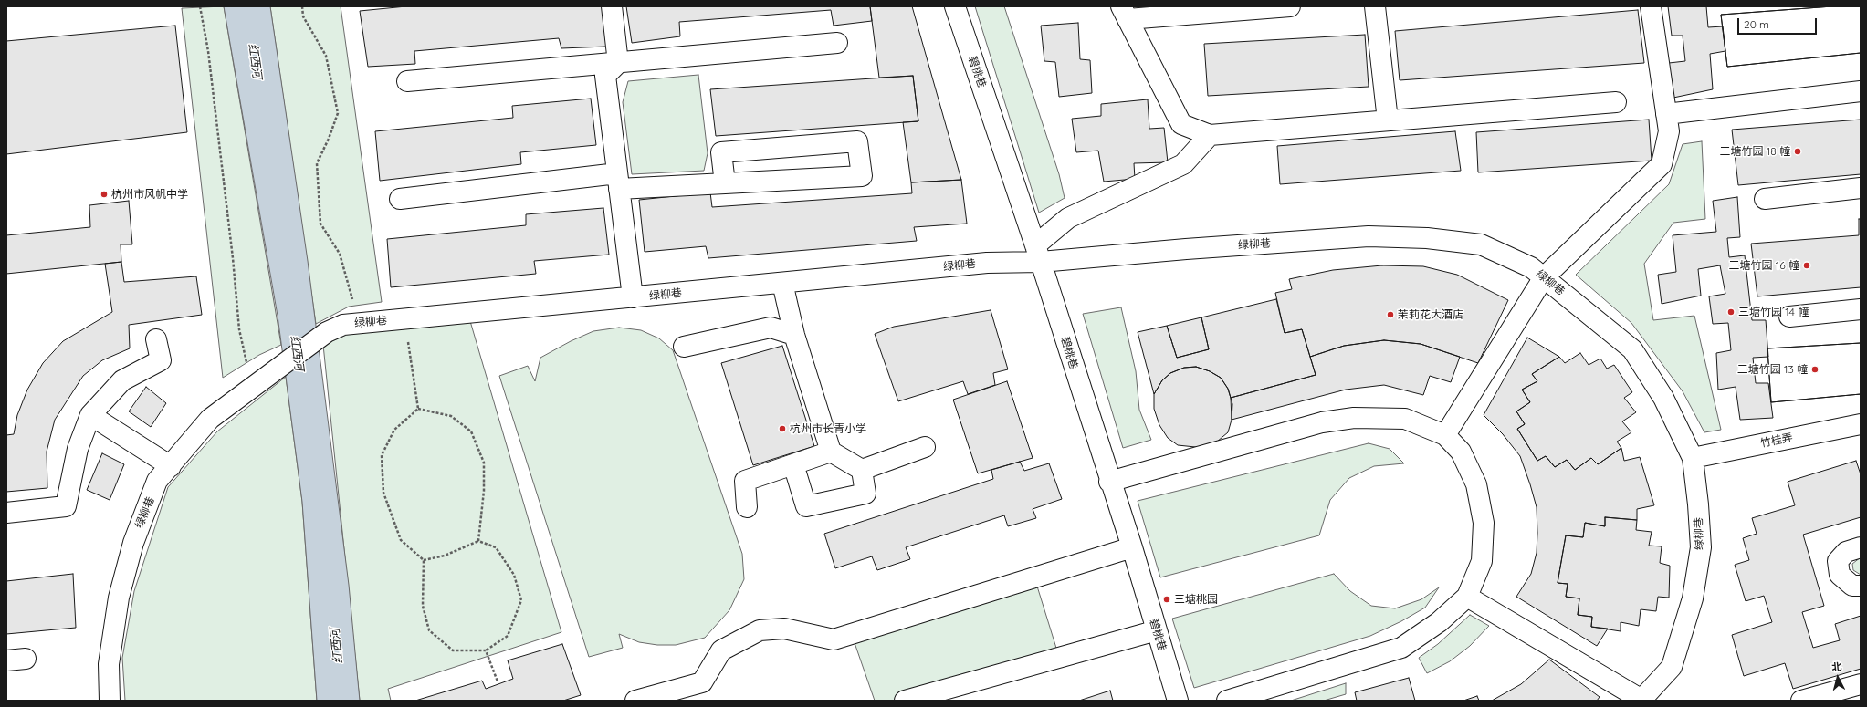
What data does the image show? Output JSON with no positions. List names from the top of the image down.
{
  "streets": {
    "street": ["碧桃巷", "绿柳巷", "竹桂弄"]
  },
  "crossings": [
    ["碧桃巷", "绿柳巷"],
    ["绿柳巷", "竹桂弄"]
  ],
  "water": ["红西河"],
  "places": [
    "三塘竹园 18 幢",
    "杭州市风帆中学",
    "三塘竹园 16 幢",
    "三塘竹园 14 幢",
    "茉莉花大酒店",
    "三塘竹园 13 幢",
    "杭州市长青小学",
    "三塘桃园"
  ],
  "scale_bar": "20 m",
  "north": "top"
}
